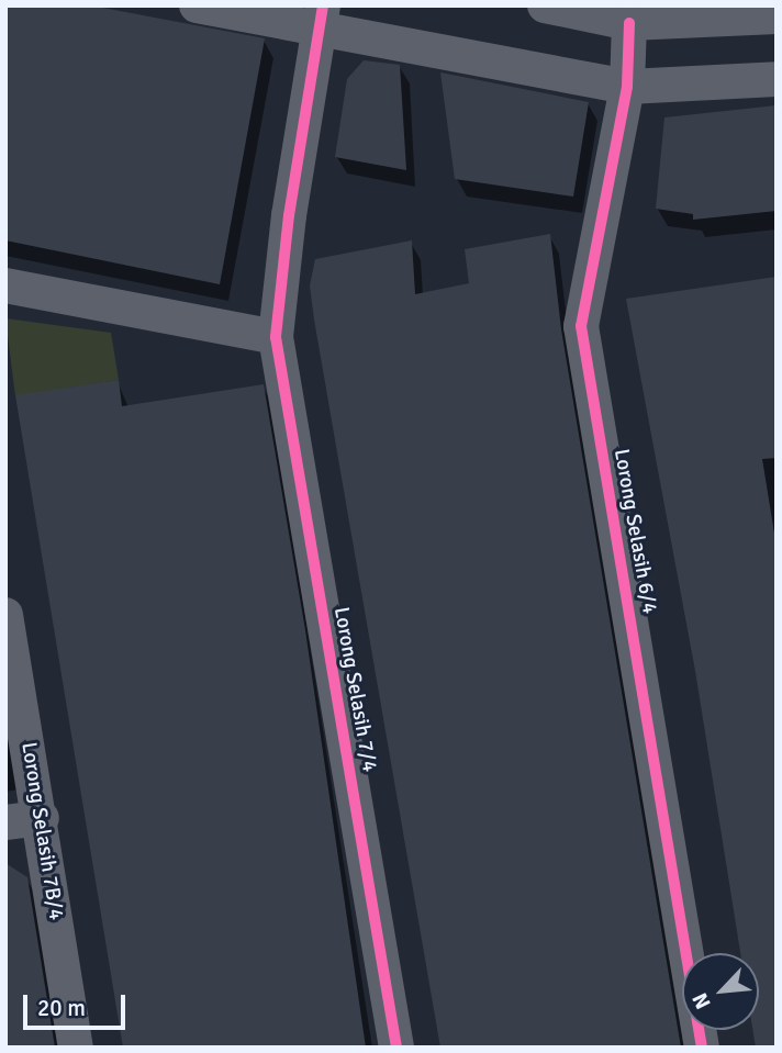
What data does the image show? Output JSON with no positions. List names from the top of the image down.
{
  "streets": {
    "street": ["Lorong Selasih 6/4", "Lorong Selasih 7/4", "Lorong Selasih 7B/4"]
  },
  "scale_bar": "20 m",
  "north": "bottom left"
}
